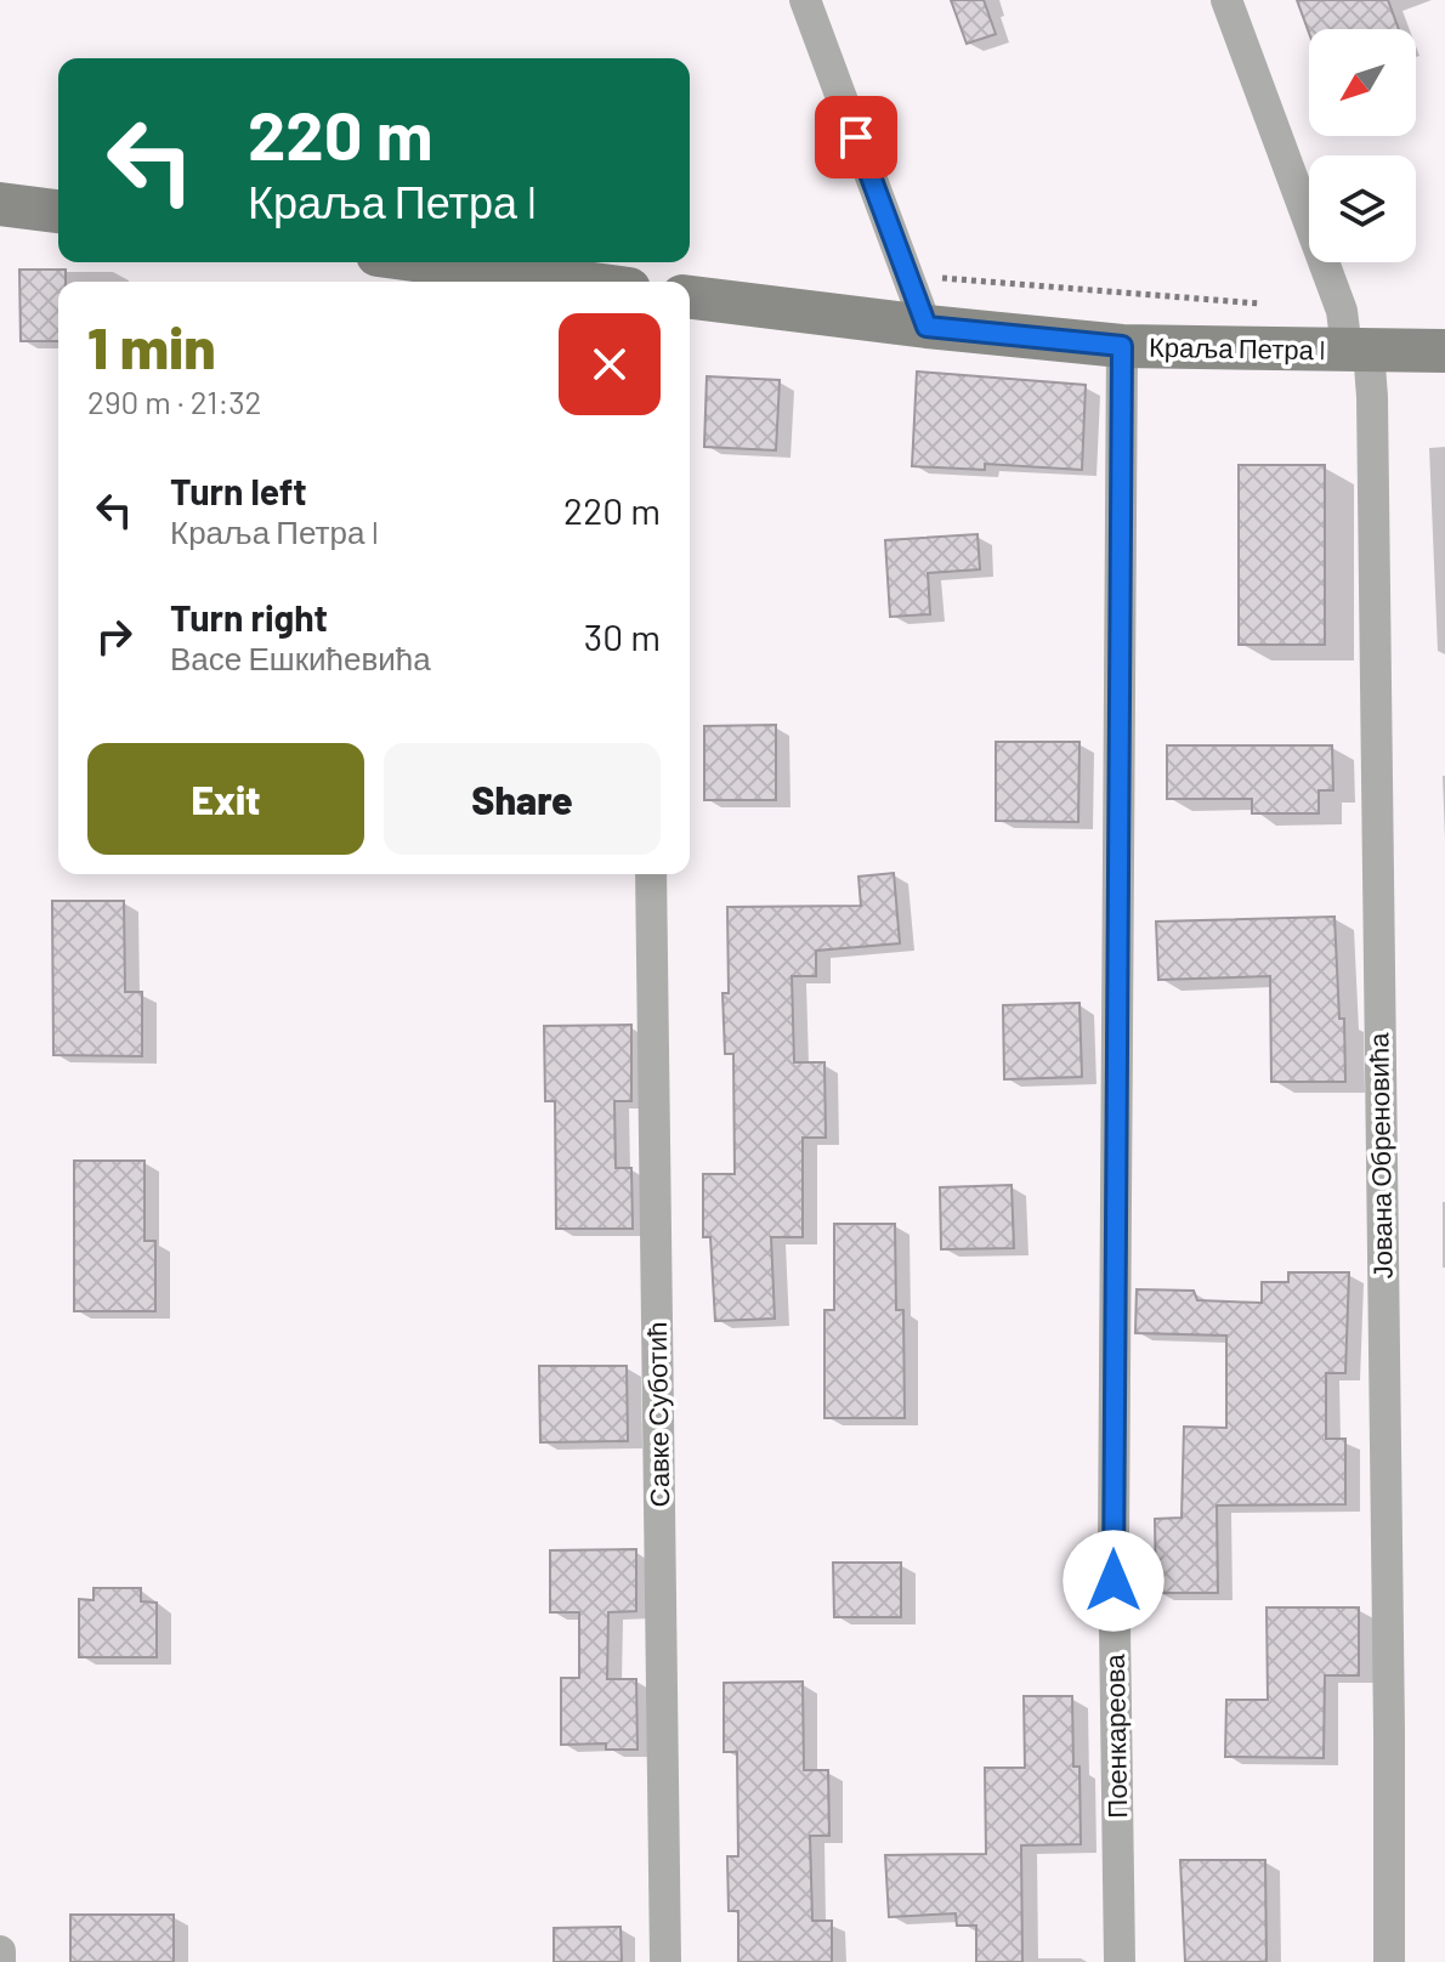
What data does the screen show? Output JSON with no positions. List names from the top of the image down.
{
  "streets": {
    "street": [
      "Краља Петра I",
      "Јована Обреновића",
      "Савке Суботић",
      "Поенкареова"
    ]
  },
  "crossings": [
    ["Краља Петра I", "Јована Обреновића"],
    ["Краља Петра I", "Поенкареова"]
  ],
  "north": "bottom left",
  "page": {
    "turn": ["220 m", "Краља Петра I"],
    "heading": ["1 min", "290 m · 21:32"],
    "list": [
      {
        "name": "Turn left",
        "note": "Краља Петра I",
        "value": "220 m"
      },
      {
        "name": "Turn right",
        "note": "Васе Ешкићевића",
        "value": "30 m"
      }
    ],
    "buttons": ["Exit", "Share"]
  }
}
